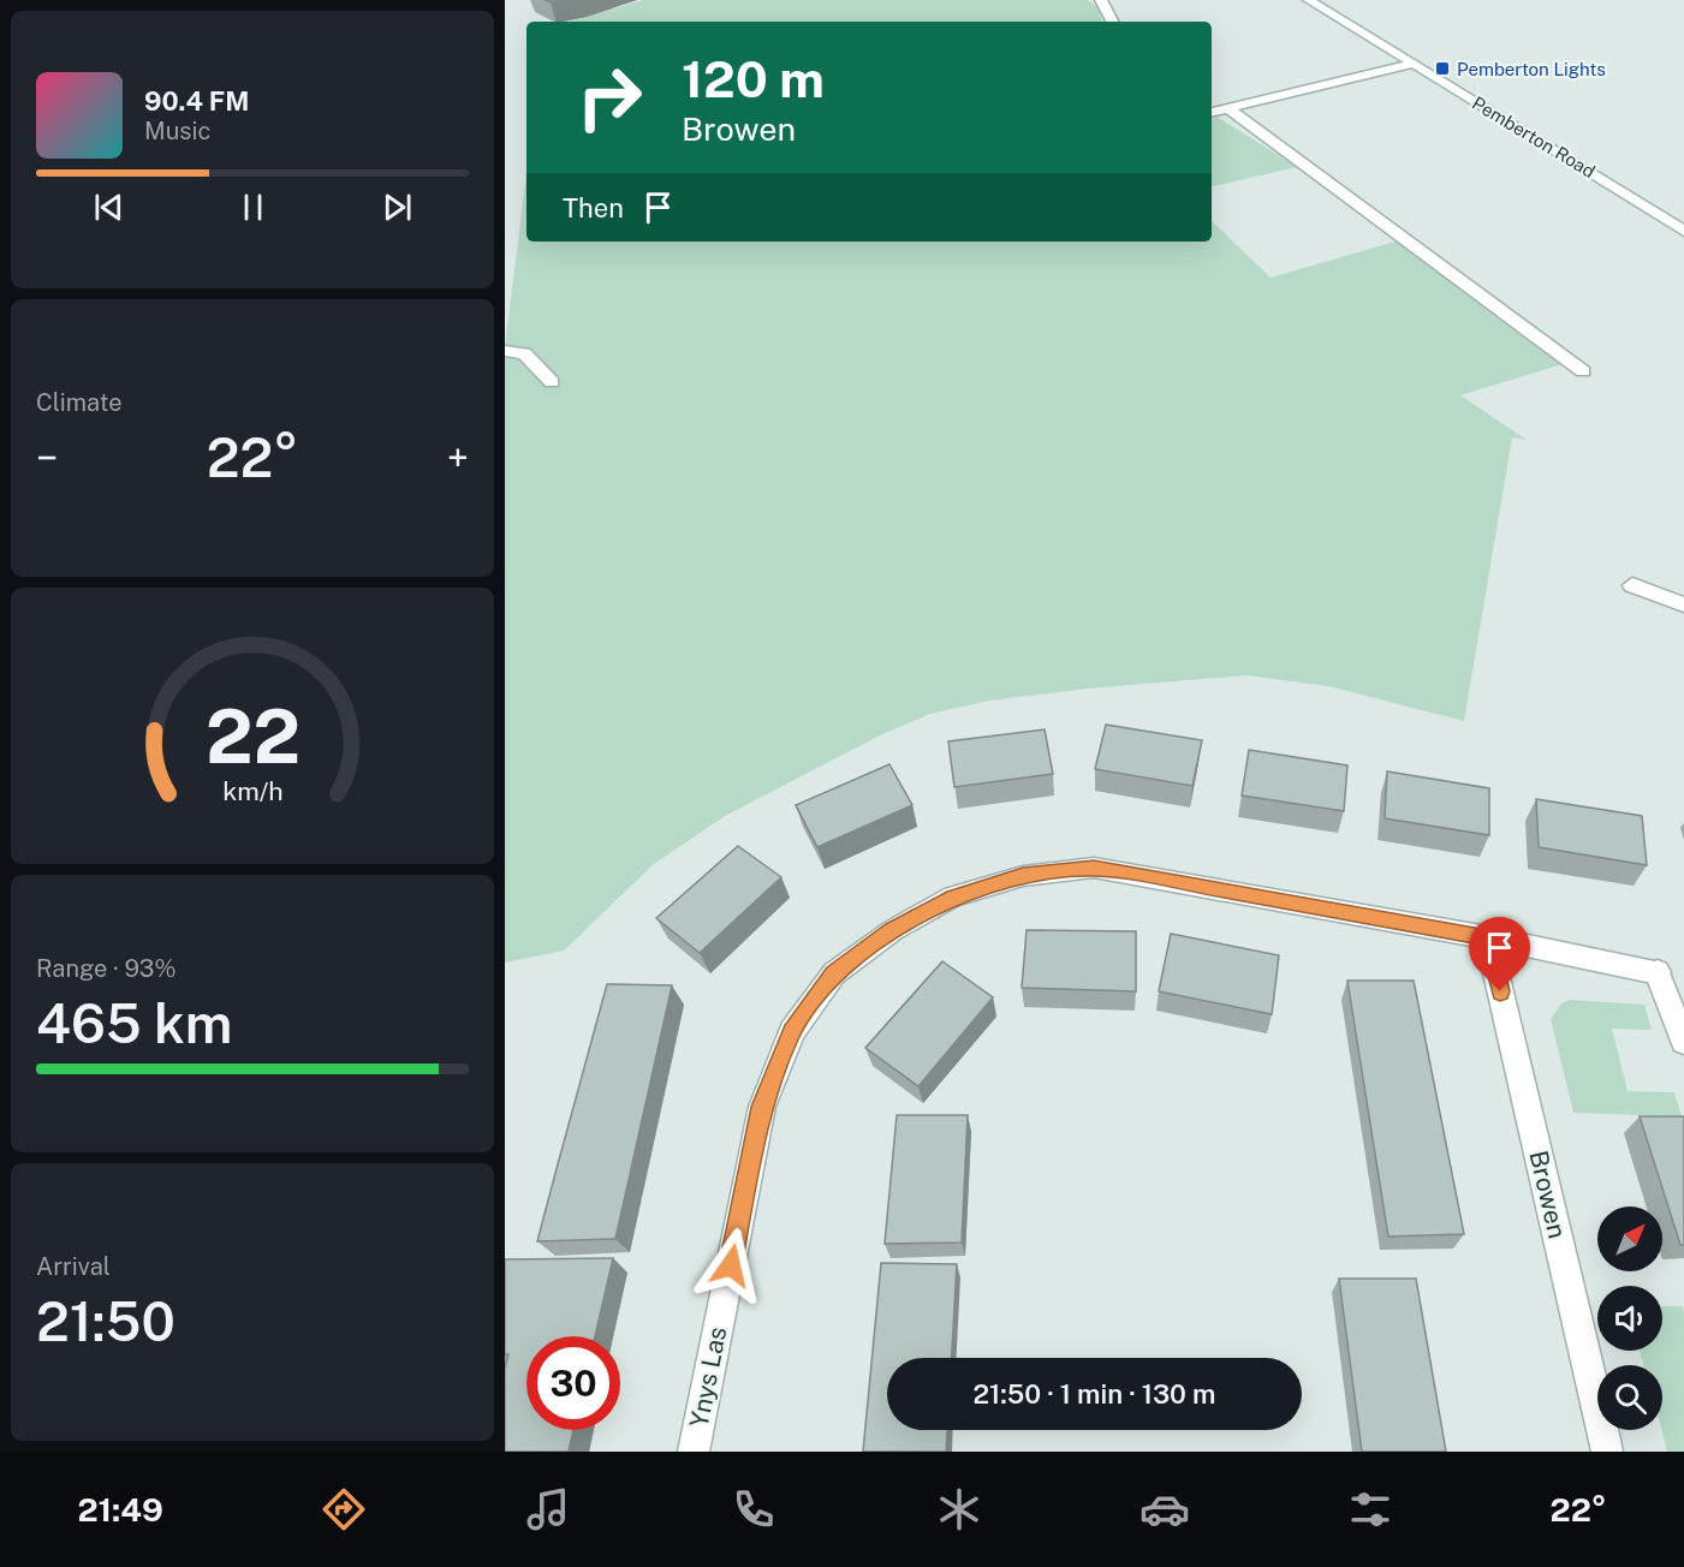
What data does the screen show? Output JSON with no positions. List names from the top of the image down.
{
  "streets": {
    "street": ["Pemberton Road", "Browen", "Ynys Las"]
  },
  "crossings": [
    ["Browen", "Ynys Las"]
  ],
  "places": {
    "transit": ["Pemberton Lights"]
  },
  "north": "top right",
  "page": {
    "turn": ["120 m", "Browen"],
    "song": ["90.4 FM", "Music"],
    "then": "Then",
    "tile": [
      "Climate",
      ["Range · 93%", "465 km"],
      ["Arrival", "21:50"]
    ],
    "heat": ["−", "22°", "+"],
    "limit": "30",
    "trip": "21:50 · 1 min · 130 m",
    "tabs": ["21:49", "22°"],
    "gauge": ["22", "km/h"]
  }
}
